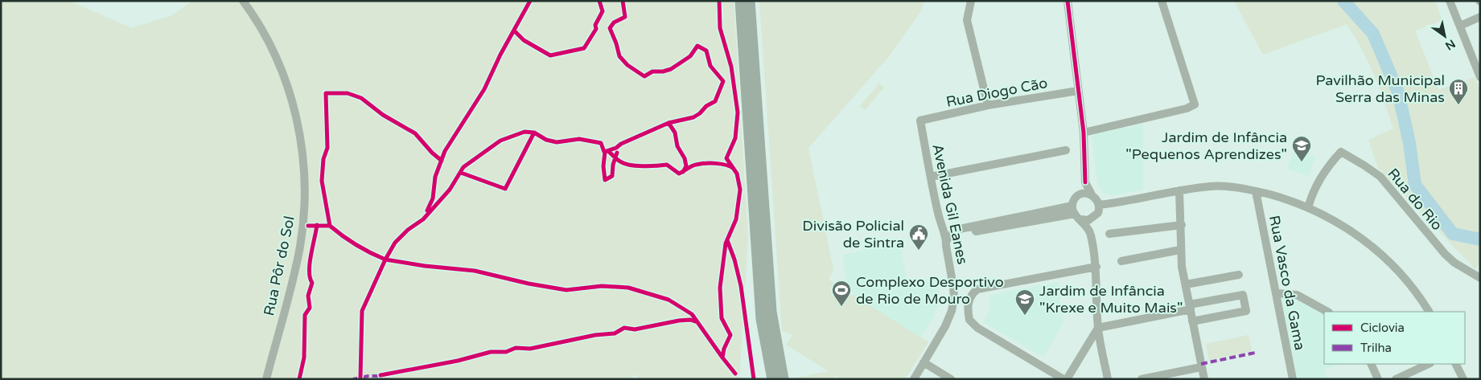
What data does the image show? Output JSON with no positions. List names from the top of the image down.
{
  "streets": {
    "street": [
      "Rua Diogo Cão",
      "Rua do Rio",
      "Avenida Gil Eanes",
      "Rua Pôr do Sol",
      "Rua Vasco da Gama"
    ]
  },
  "crossings": [
    ["Rua Diogo Cão", "Avenida Gil Eanes"]
  ],
  "places": {
    "building": ["Pavilhão Municipal Serra das Minas"],
    "school or university": ["Jardim de Infância \"Pequenos Aprendizes\"", "Jardim de Infância \"Krexe e Muito Mais\""],
    "public building": ["Divisão Policial de Sintra"],
    "sports": ["Complexo Desportivo de Rio de Mouro"]
  },
  "legend": ["Ciclovia", "Trilha"],
  "north": "bottom right"
}
